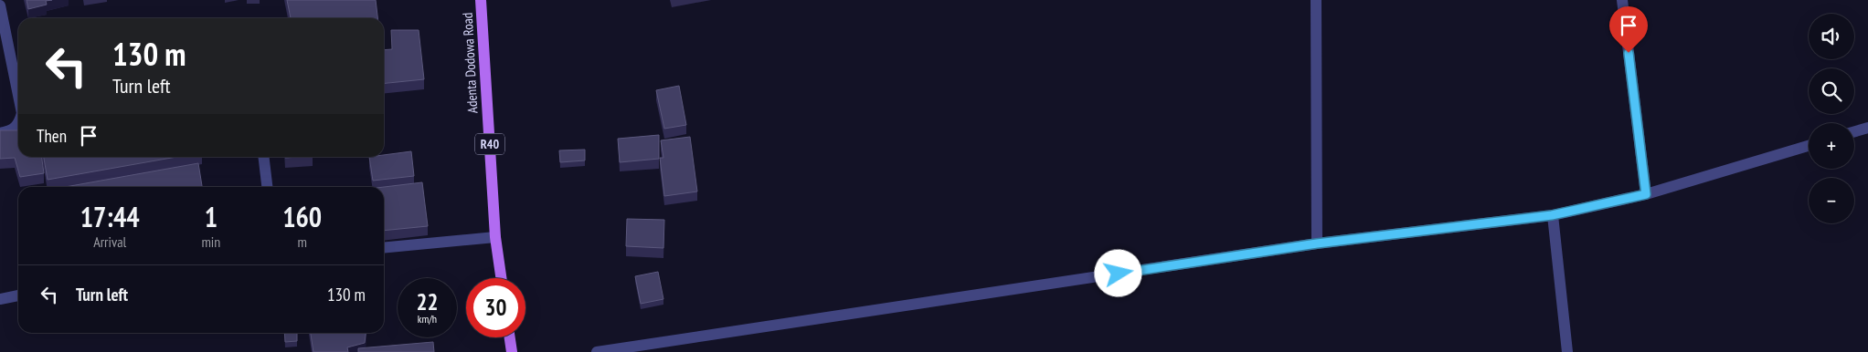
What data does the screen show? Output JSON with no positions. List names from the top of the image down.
{
  "streets": {
    "main road": ["Adenta Dodowa Road", "R40"]
  },
  "page": {
    "map_buttons": ["+", "−"],
    "turn": ["130 m", "Turn left"],
    "then": "Then",
    "eta": [
      "17:44",
      "Arrival",
      "1",
      "min",
      "160",
      "m"
    ],
    "list": [
      {
        "name": "Turn left",
        "value": "130 m"
      }
    ],
    "speed": "22 km/h",
    "limit": "30"
  }
}
